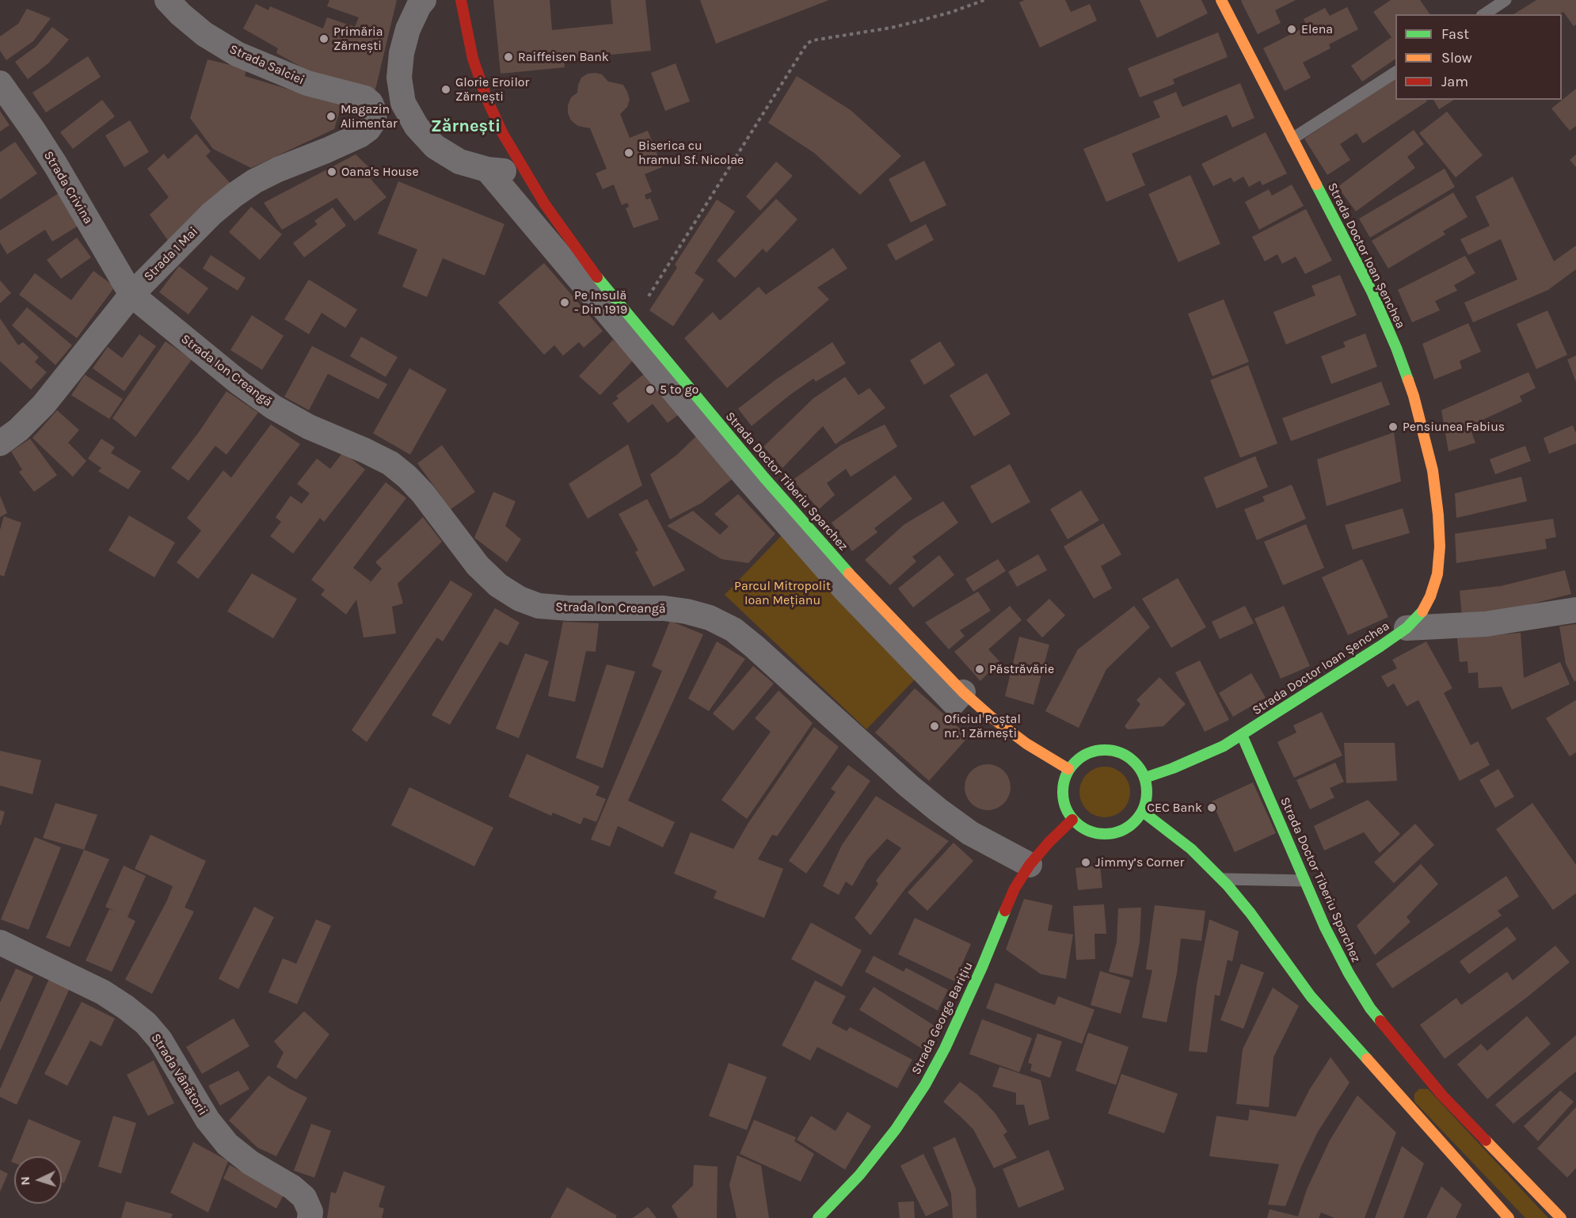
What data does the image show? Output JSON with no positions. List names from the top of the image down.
{
  "streets": {
    "main road": ["Strada Doctor Ioan Șenchea", "Strada Doctor Tiberiu Sparchez", "Strada George Barițiu"],
    "street": [
      "Strada Salciei",
      "Strada Crivina",
      "Strada 1 Mai",
      "Strada Ion Creangă",
      "Strada Vânătorii"
    ]
  },
  "crossings": [
    ["Strada Salciei", "Strada 1 Mai"],
    ["Strada Crivina", "Strada 1 Mai"],
    ["Strada Crivina", "Strada Ion Creangă"],
    ["Strada 1 Mai", "Strada Ion Creangă"],
    ["Strada Doctor Ioan Șenchea", "Strada Doctor Tiberiu Sparchez"],
    ["Strada Doctor Ioan Șenchea", "Strada George Barițiu"],
    ["Strada Ion Creangă", "Strada George Barițiu"],
    ["Strada Doctor Tiberiu Sparchez", "Strada George Barițiu"]
  ],
  "districts": ["Zărnești"],
  "parks": ["Parcul Mitropolit Ioan Mețianu"],
  "places": [
    "Elena",
    "Primăria Zărnești",
    "Raiffeisen Bank",
    "Glorie Eroilor Zărnești",
    "Magazin Alimentar",
    "Biserica cu hramul Sf. Nicolae",
    "Oana's House",
    "Pe Insulă - Din 1919",
    "5 to go",
    "Pensiunea Fabius",
    "Păstrăvărie",
    "Oficiul Poștal nr. 1 Zărnești",
    "CEC Bank",
    "Jimmy’s Corner"
  ],
  "legend": ["Fast", "Slow", "Jam"],
  "north": "left"
}
